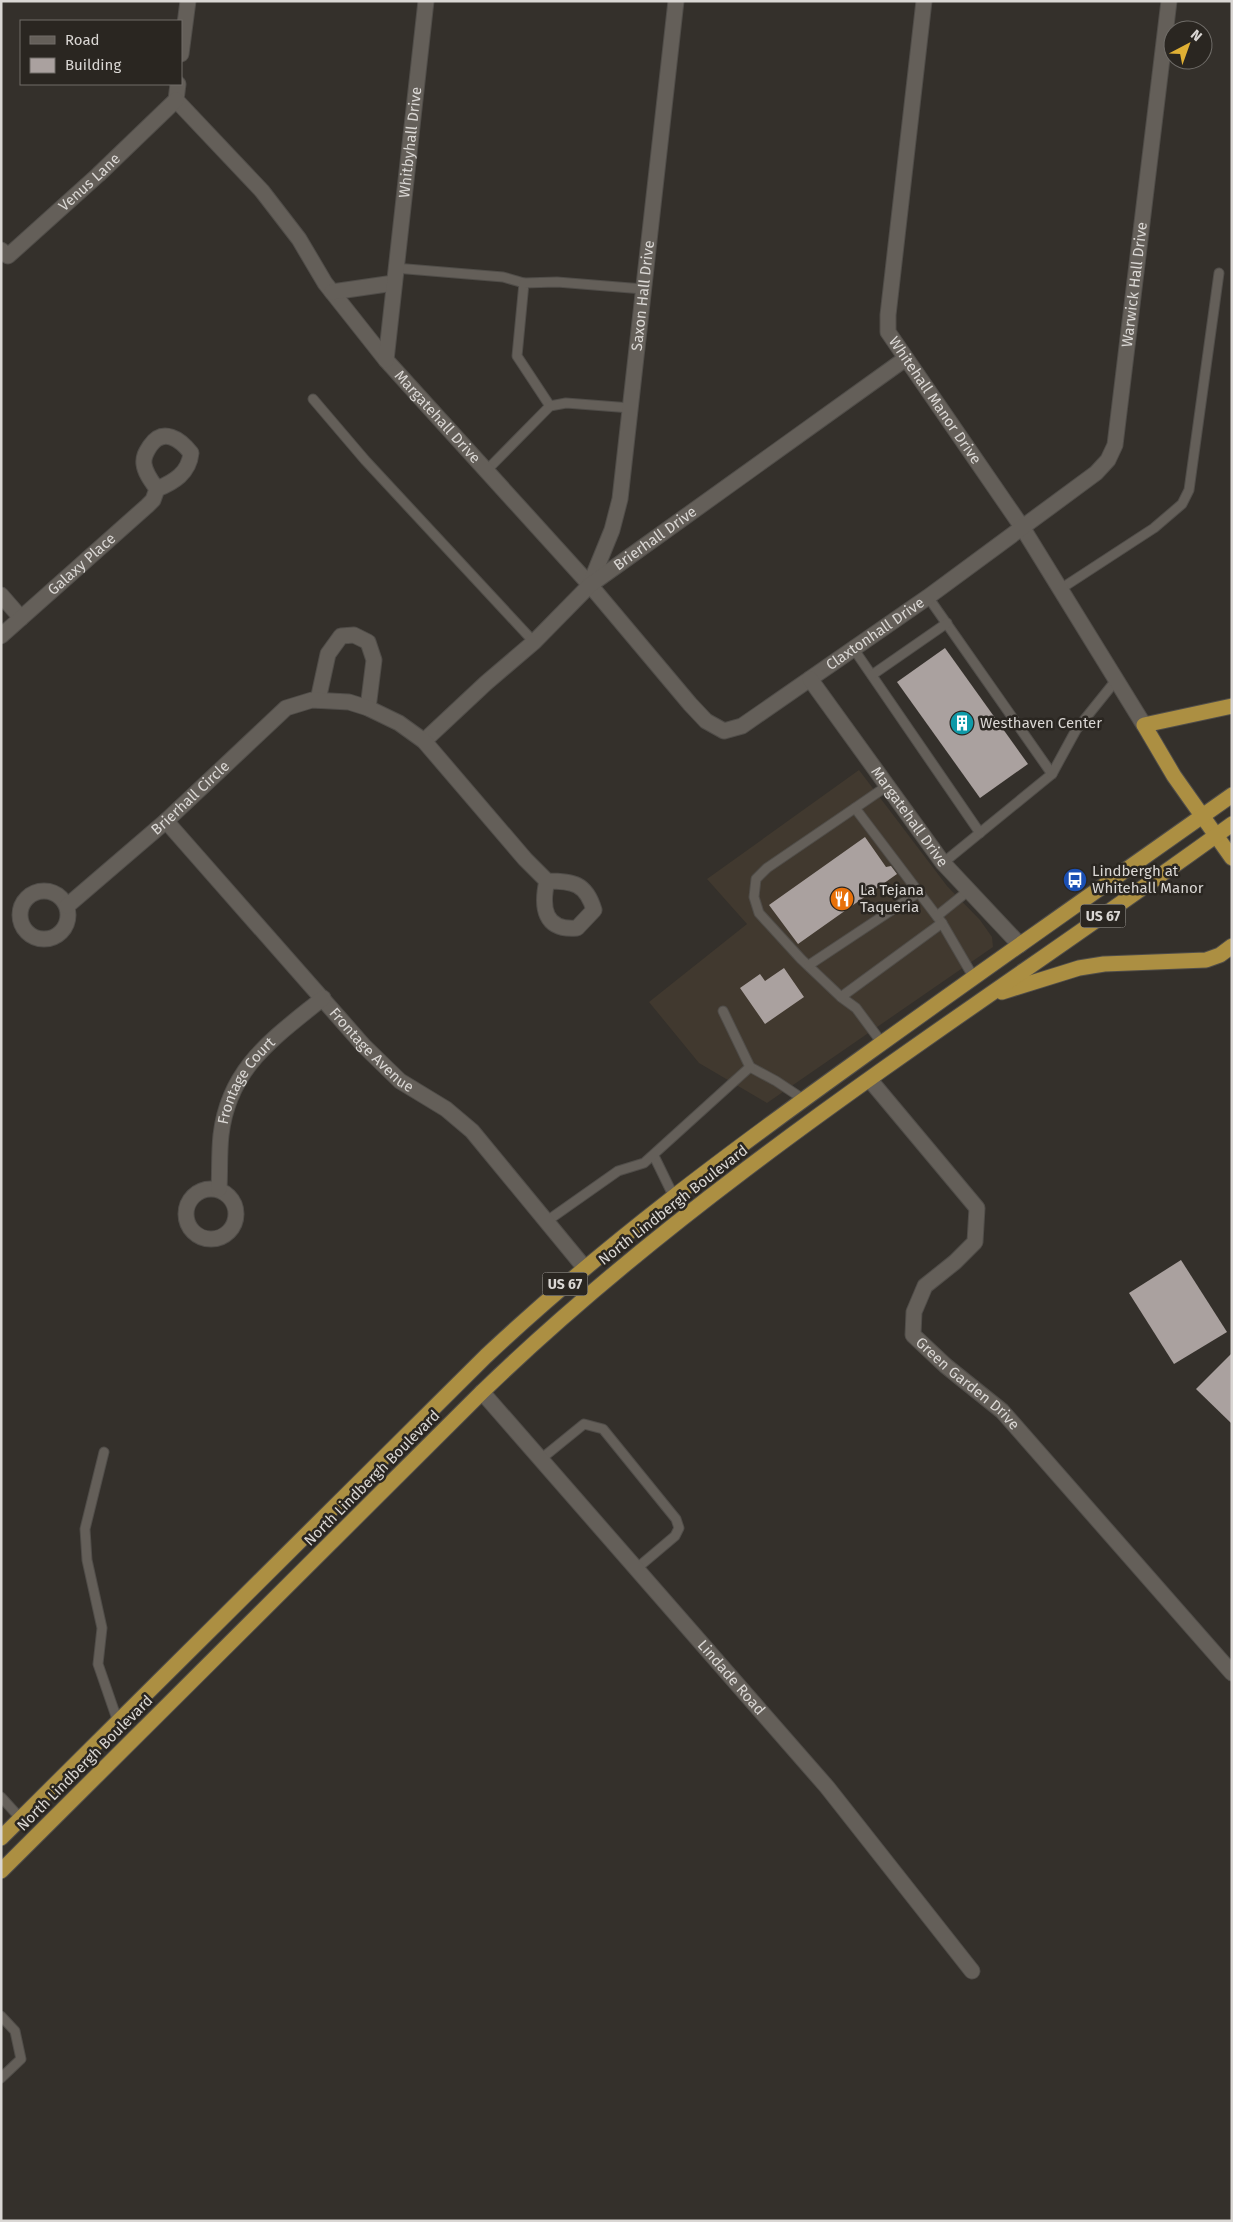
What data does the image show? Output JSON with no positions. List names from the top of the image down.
{
  "streets": {
    "highway": ["US 67", "North Lindbergh Boulevard"],
    "street": [
      "Whitbyhall Drive",
      "Venus Lane",
      "Warwick Hall Drive",
      "Saxon Hall Drive",
      "Whitehall Manor Drive",
      "Margatehall Drive",
      "Brierhall Drive",
      "Galaxy Place",
      "Claxtonhall Drive",
      "Brierhall Circle",
      "Frontage Avenue",
      "Frontage Court",
      "Green Garden Drive",
      "Lindade Road"
    ]
  },
  "crossings": [
    ["Whitbyhall Drive", "Margatehall Drive"],
    ["Venus Lane", "Margatehall Drive"],
    ["Warwick Hall Drive", "Whitehall Manor Drive"],
    ["Warwick Hall Drive", "Claxtonhall Drive"],
    ["Saxon Hall Drive", "Margatehall Drive"],
    ["Saxon Hall Drive", "Brierhall Drive"],
    ["Whitehall Manor Drive", "Brierhall Drive"],
    ["Whitehall Manor Drive", "Claxtonhall Drive"],
    ["Margatehall Drive", "Brierhall Drive"],
    ["Margatehall Drive", "Claxtonhall Drive"],
    ["Margatehall Drive", "North Lindbergh Boulevard"],
    ["Brierhall Drive", "Brierhall Circle"],
    ["Brierhall Circle", "Frontage Avenue"],
    ["Frontage Avenue", "Frontage Court"],
    ["Frontage Avenue", "North Lindbergh Boulevard"],
    ["North Lindbergh Boulevard", "Green Garden Drive"],
    ["North Lindbergh Boulevard", "Lindade Road"]
  ],
  "places": {
    "building": ["Westhaven Center"],
    "bus stop": ["Lindbergh at Whitehall Manor"],
    "restaurant": ["La Tejana Taqueria"]
  },
  "legend": ["Road", "Building"],
  "north": "top right"
}
